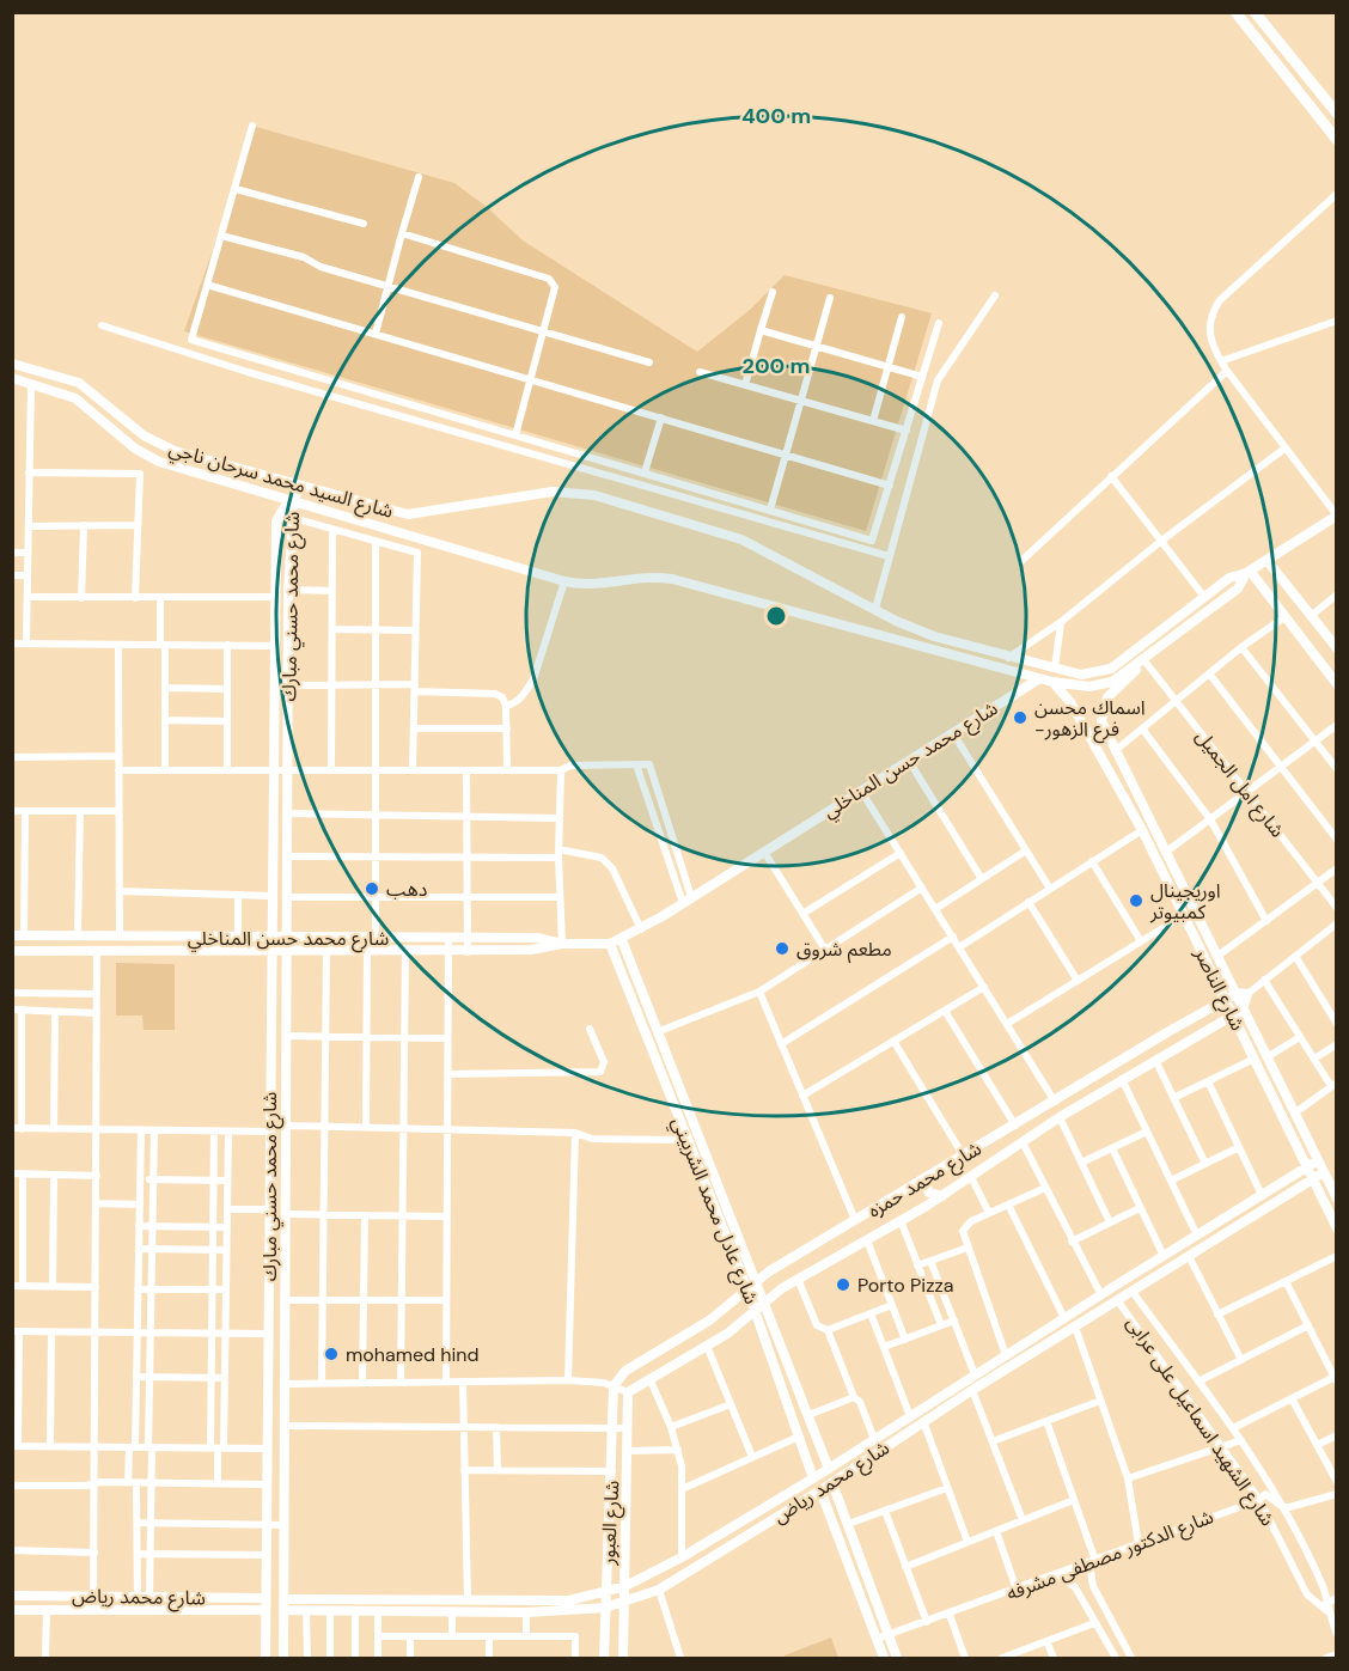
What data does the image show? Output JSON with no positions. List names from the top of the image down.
{
  "streets": {
    "street": [
      "شارع السيد محمد سرحان ناجي",
      "شارع محمد حسني مبارك",
      "شارع محمد حسن المناخلي",
      "شارع امل الجميل",
      "شارع الناصر",
      "شارع محمد حمزه",
      "شارع عادل محمد الشربيني",
      "شارع الشهيد اسماعيل على عرابى",
      "شارع محمد رياض",
      "شارع العبور",
      "شارع الدكتور مصطفى مشرفه"
    ]
  },
  "crossings": [
    ["شارع السيد محمد سرحان ناجي", "شارع محمد حسني مبارك"],
    ["شارع السيد محمد سرحان ناجي", "شارع محمد حسن المناخلي"],
    ["شارع محمد حسني مبارك", "شارع محمد حسن المناخلي"],
    ["شارع محمد حسني مبارك", "شارع محمد رياض"],
    ["شارع محمد حسن المناخلي", "شارع عادل محمد الشربيني"],
    ["شارع امل الجميل", "شارع الناصر"],
    ["شارع الناصر", "شارع محمد حمزه"],
    ["شارع الناصر", "شارع محمد رياض"],
    ["شارع محمد حمزه", "شارع عادل محمد الشربيني"],
    ["شارع محمد حمزه", "شارع العبور"],
    ["شارع عادل محمد الشربيني", "شارع محمد رياض"],
    ["شارع الشهيد اسماعيل على عرابى", "شارع محمد رياض"],
    ["شارع الشهيد اسماعيل على عرابى", "شارع الدكتور مصطفى مشرفه"],
    ["شارع محمد رياض", "شارع العبور"]
  ],
  "places": [
    "اسماك محسن -فرع الزهور",
    "دهب",
    "اوريجينال كمبيوتر",
    "مطعم شروق",
    "Porto Pizza",
    "mohamed hind"
  ],
  "rings": ["400 m", "200 m"]
}
